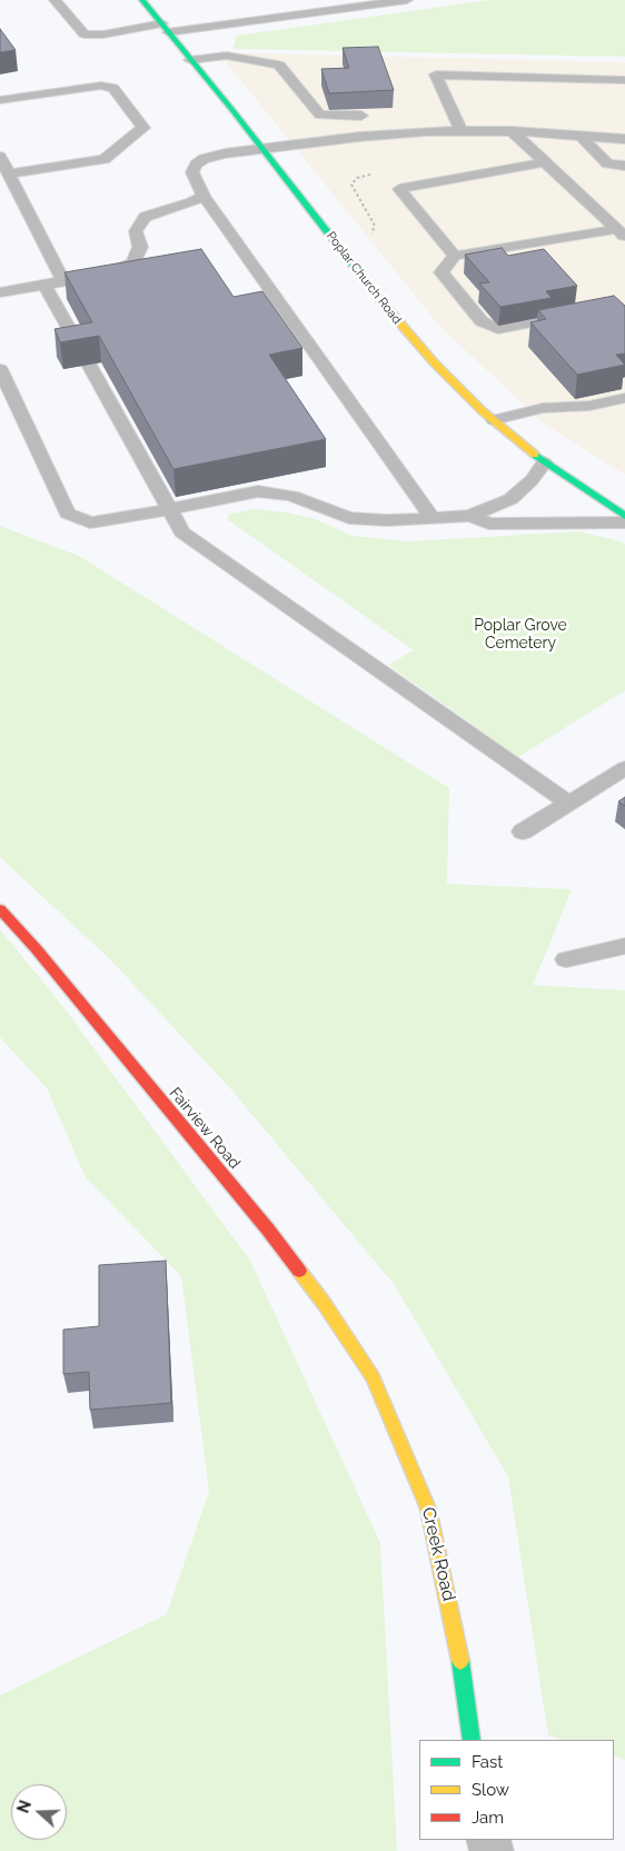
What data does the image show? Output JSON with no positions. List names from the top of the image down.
{
  "streets": {
    "street": ["Poplar Church Road", "Fairview Road", "Creek Road"]
  },
  "crossings": [
    ["Fairview Road", "Creek Road"]
  ],
  "parks": ["Poplar Grove Cemetery"],
  "legend": ["Fast", "Slow", "Jam"],
  "north": "left"
}
